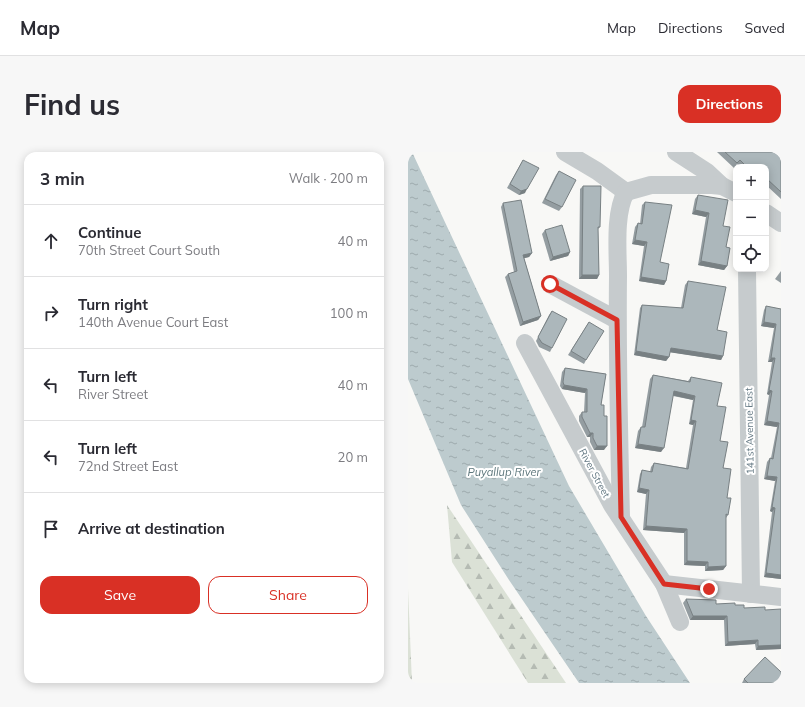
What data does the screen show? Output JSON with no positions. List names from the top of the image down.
{
  "streets": {
    "street": ["141st Avenue East", "River Street"]
  },
  "water": ["Puyallup River"],
  "page": {
    "header": "Map",
    "nav": ["Map", "Directions", "Saved"],
    "buttons": [
      "Directions",
      ["Save", "Share"]
    ],
    "title": "Find us",
    "heading": ["3 min", "Walk · 200 m"],
    "map_buttons": ["+", "−"],
    "list": [
      ["Continue", "70th Street Court South", "40 m"],
      ["Turn right", "140th Avenue Court East", "100 m"],
      ["Turn left", "River Street", "40 m"],
      ["Turn left", "72nd Street East", "20 m"],
      "Arrive at destination"
    ]
  }
}
